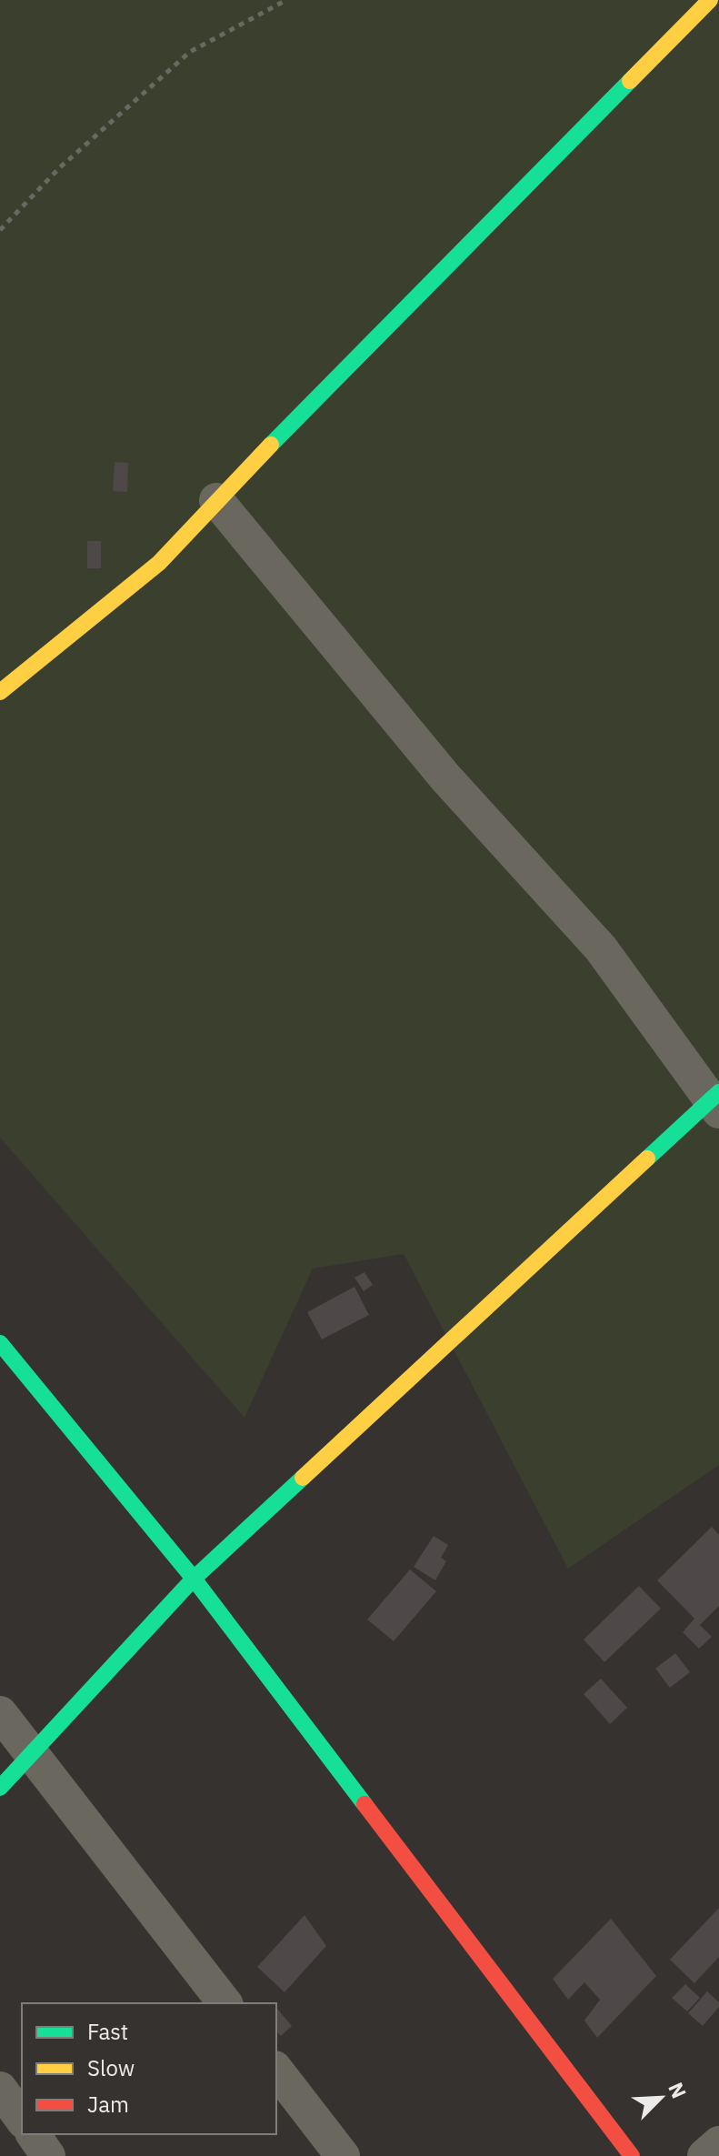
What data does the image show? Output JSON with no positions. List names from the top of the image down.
{
  "legend": ["Fast", "Slow", "Jam"],
  "north": "top right"
}
